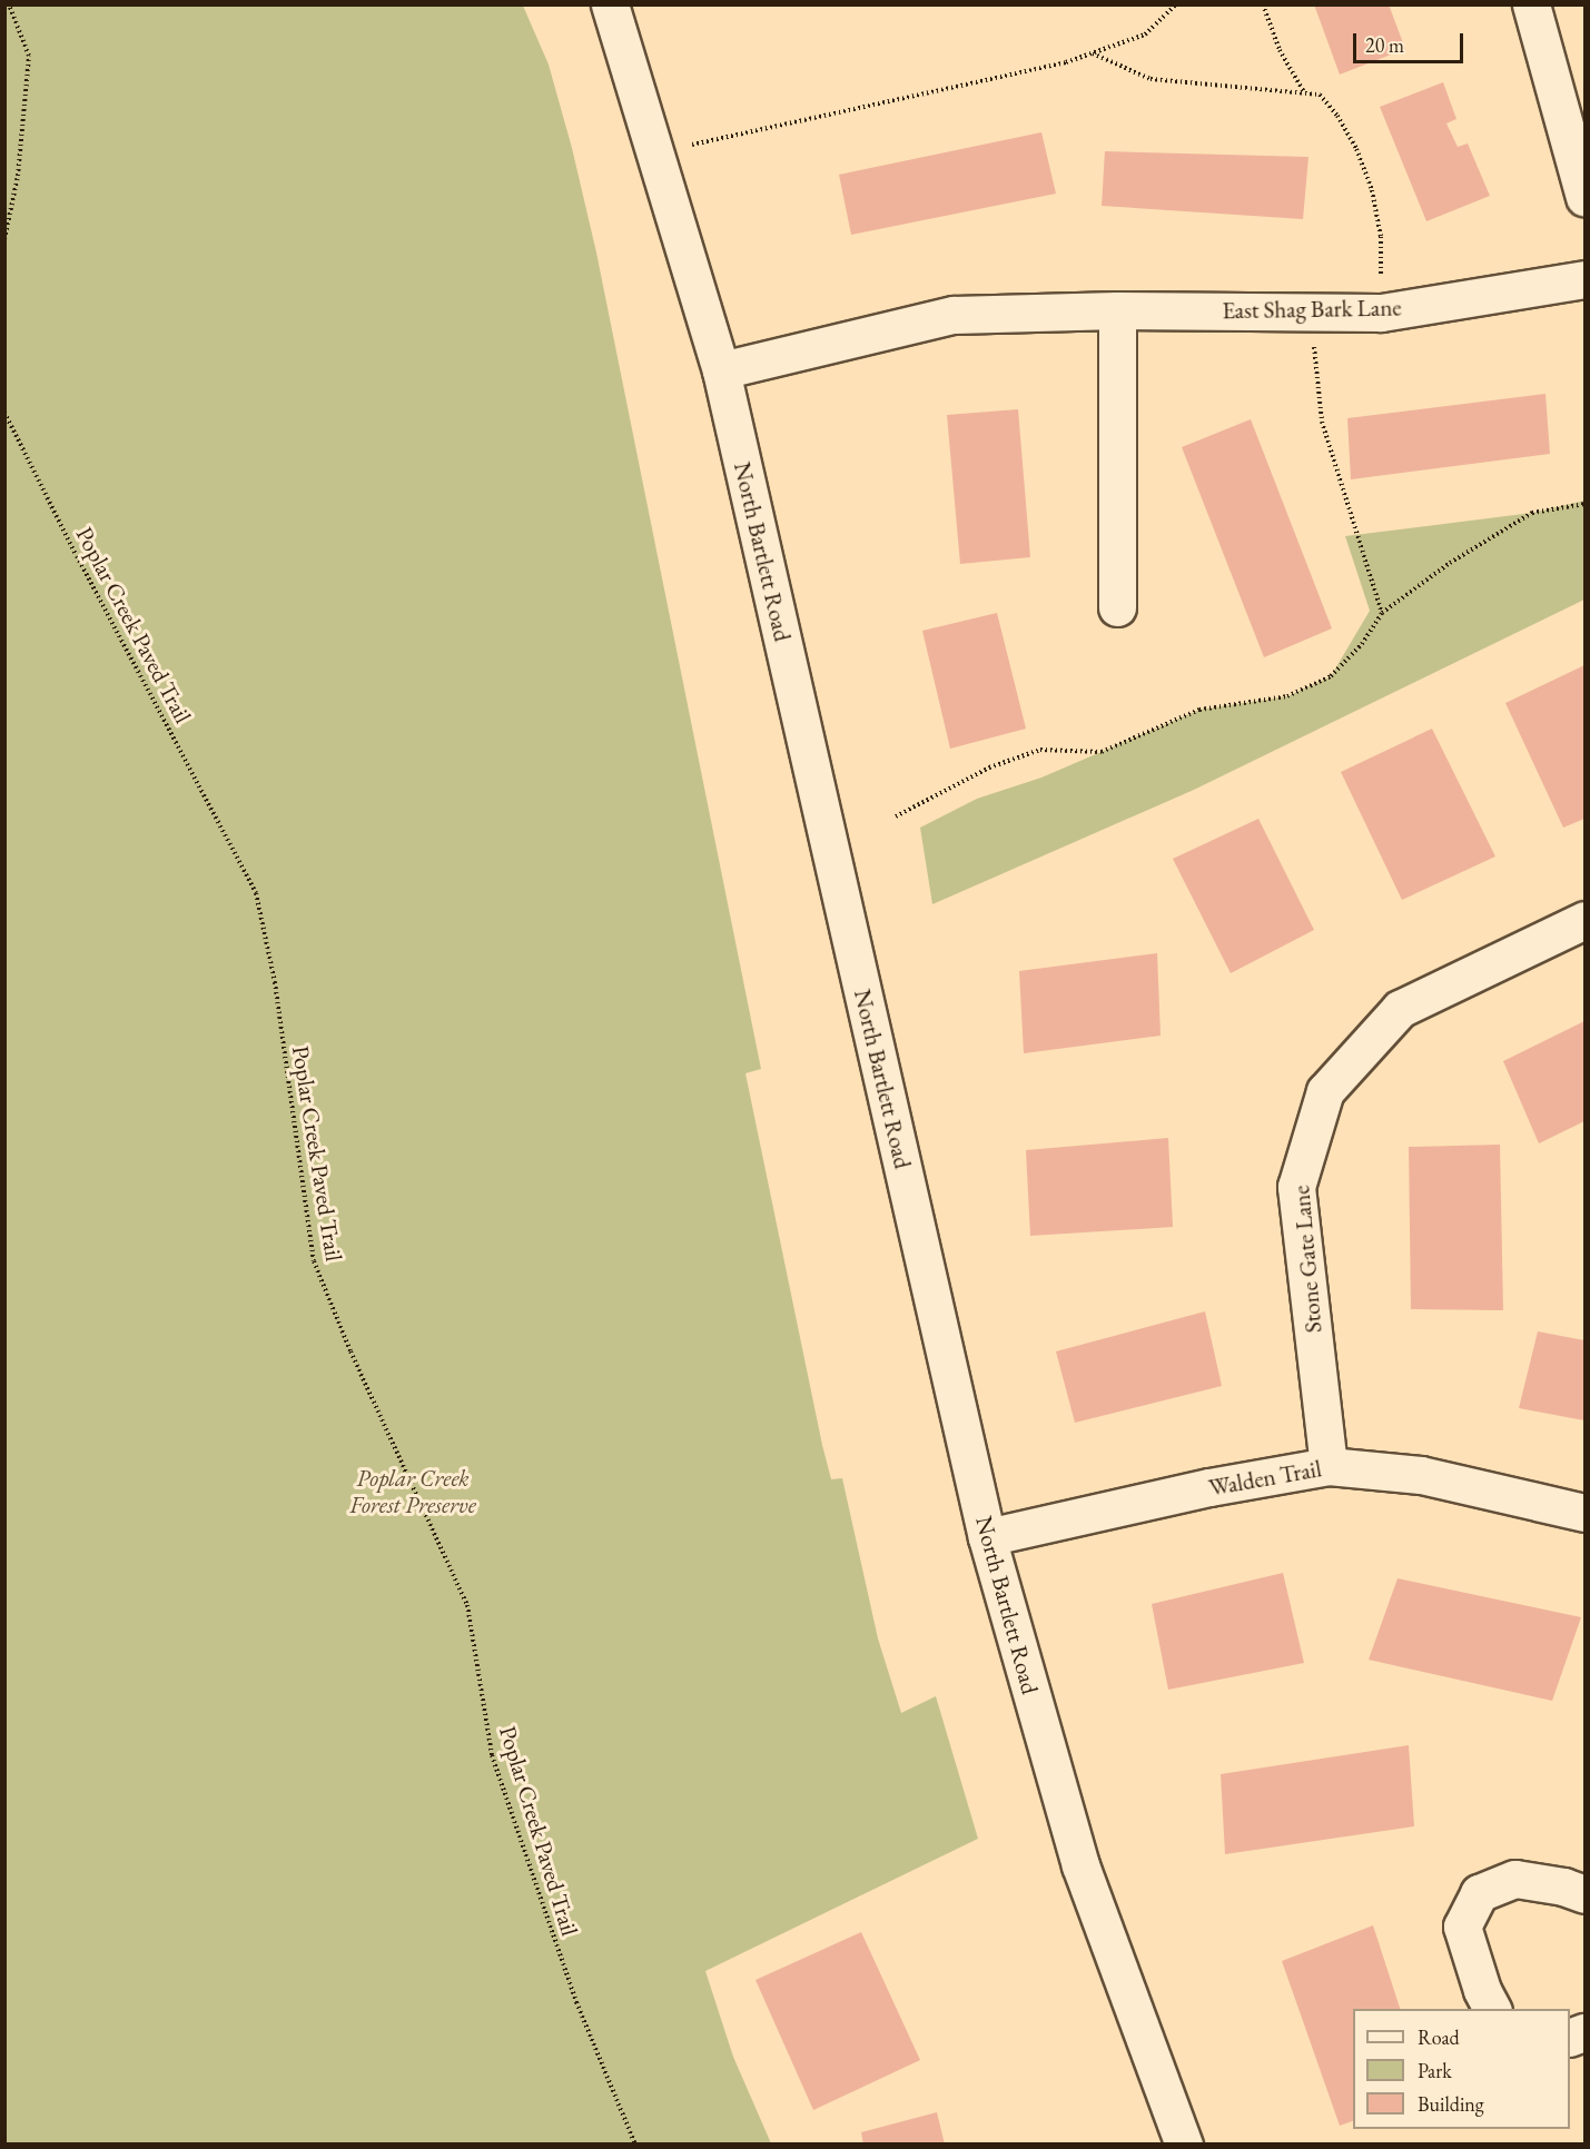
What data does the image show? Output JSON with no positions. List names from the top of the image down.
{
  "streets": {
    "street": [
      "East Shag Bark Lane",
      "North Bartlett Road",
      "Stone Gate Lane",
      "Walden Trail"
    ],
    "path": ["Poplar Creek Paved Trail"]
  },
  "crossings": [
    ["East Shag Bark Lane", "North Bartlett Road"],
    ["North Bartlett Road", "Walden Trail"],
    ["Stone Gate Lane", "Walden Trail"]
  ],
  "parks": ["Poplar Creek Forest Preserve"],
  "legend": ["Road", "Park", "Building"],
  "scale_bar": "20 m"
}
